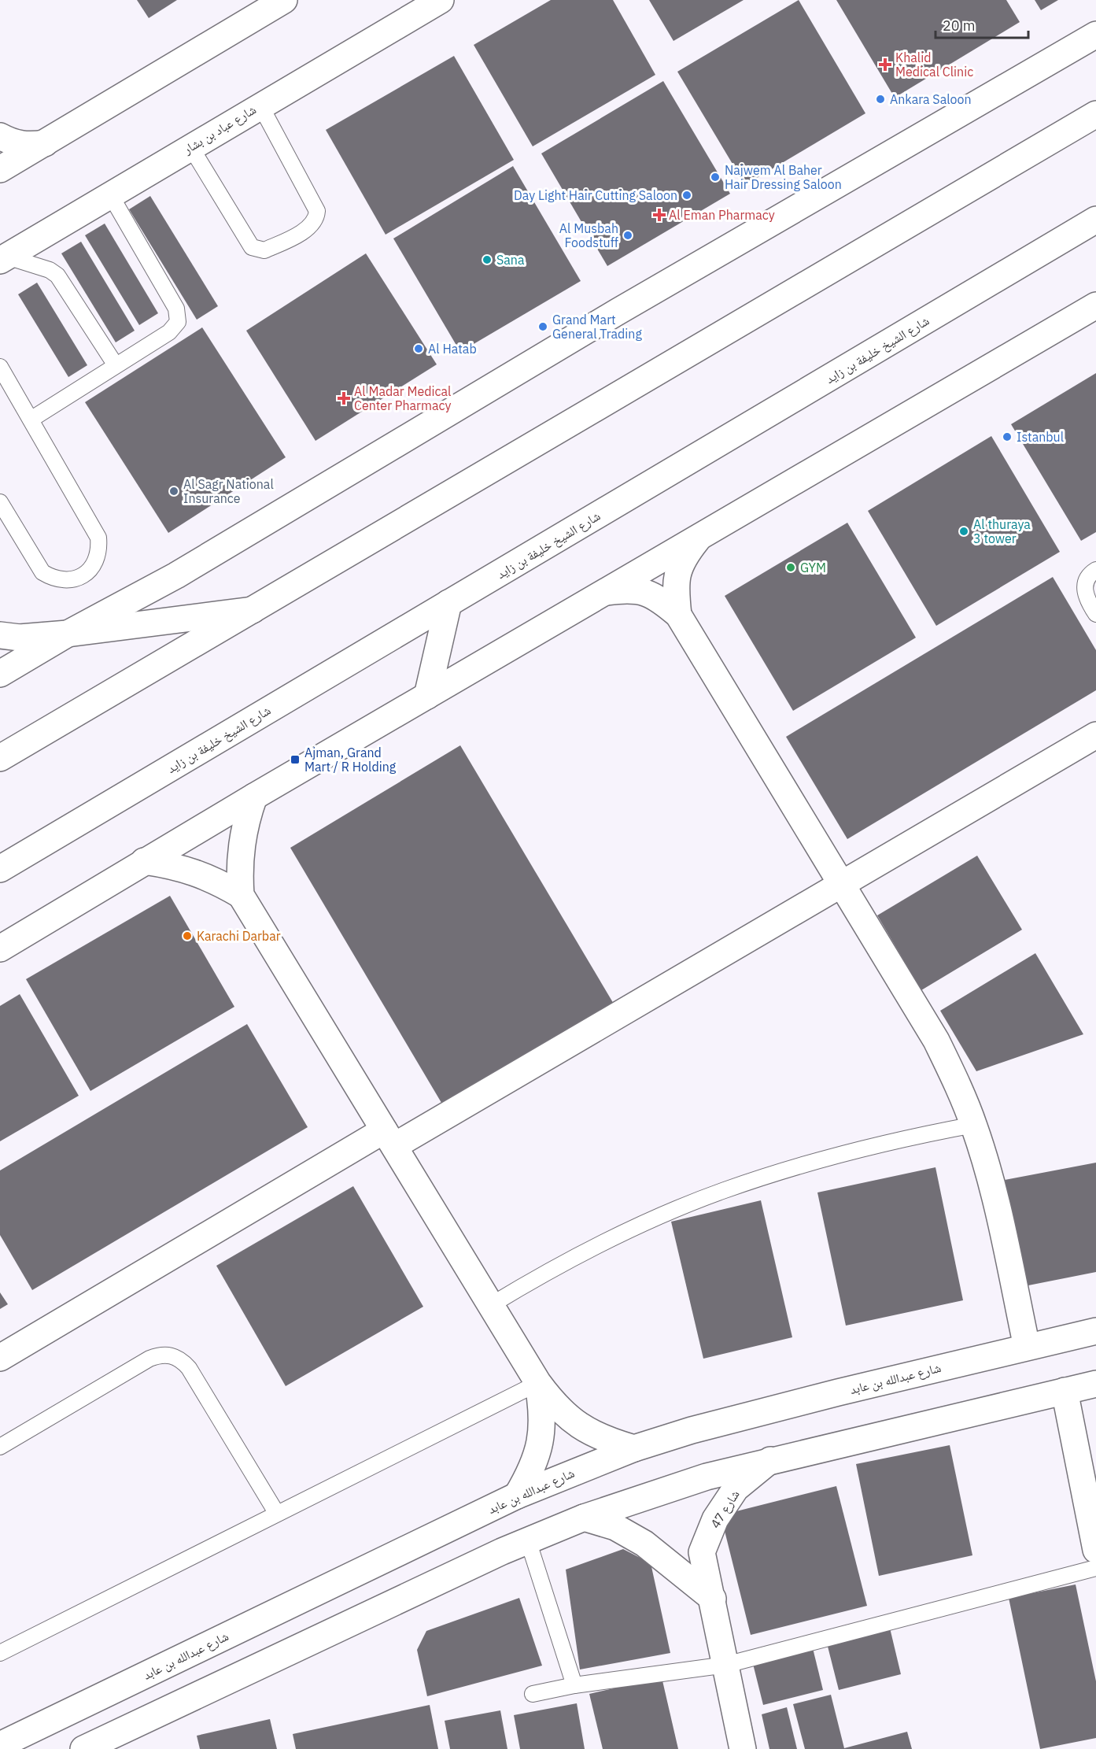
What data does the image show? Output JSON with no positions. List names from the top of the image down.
{
  "streets": {
    "street": [
      "شارع عباد بن بشار",
      "شارع الشيخ خليفة بن زايد",
      "شارع عبدالله بن عابد",
      "شارع 47"
    ]
  },
  "places": {
    "health": ["Khalid Medical Clinic", "Al Eman Pharmacy", "Al Madar Medical Center Pharmacy"],
    "other": [
      "Ankara Saloon",
      "Najwem Al Baher Hair Dressing Saloon",
      "Day Light Hair Cutting Saloon",
      "Al Musbah Foodstuff",
      "Sana",
      "Grand Mart General Trading",
      "Al Hatab",
      "Istanbul",
      "Al Sagr National Insurance",
      "Al thuraya 3 tower",
      "GYM",
      "Karachi Darbar"
    ],
    "transit": ["Ajman, Grand Mart / R Holding"]
  },
  "scale_bar": "20 m"
}
